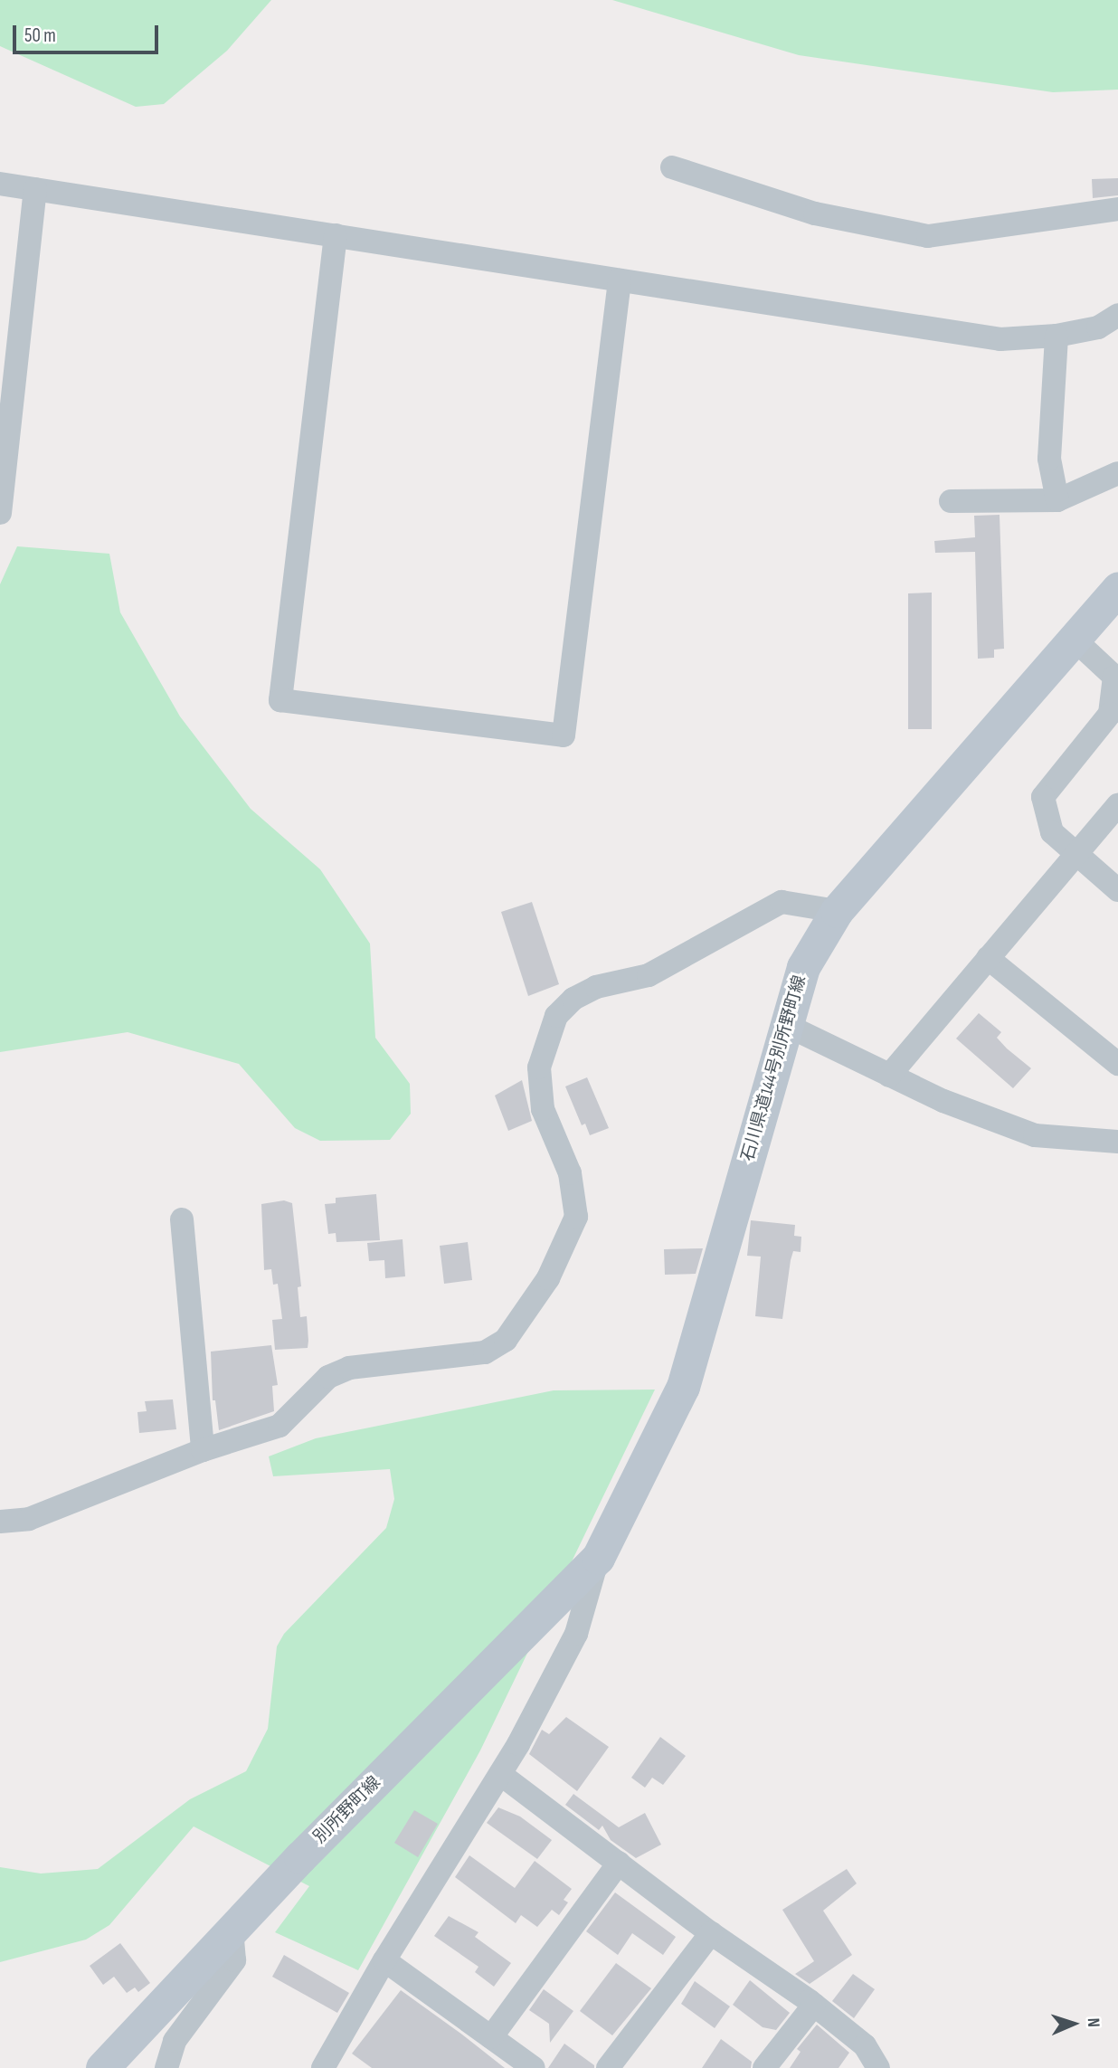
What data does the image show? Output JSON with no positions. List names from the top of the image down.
{
  "streets": {
    "main road": ["石川県道144号別所野町線", "別所野町線"]
  },
  "crossings": [
    ["石川県道144号別所野町線", "別所野町線"]
  ],
  "scale_bar": "50 m",
  "north": "right"
}
